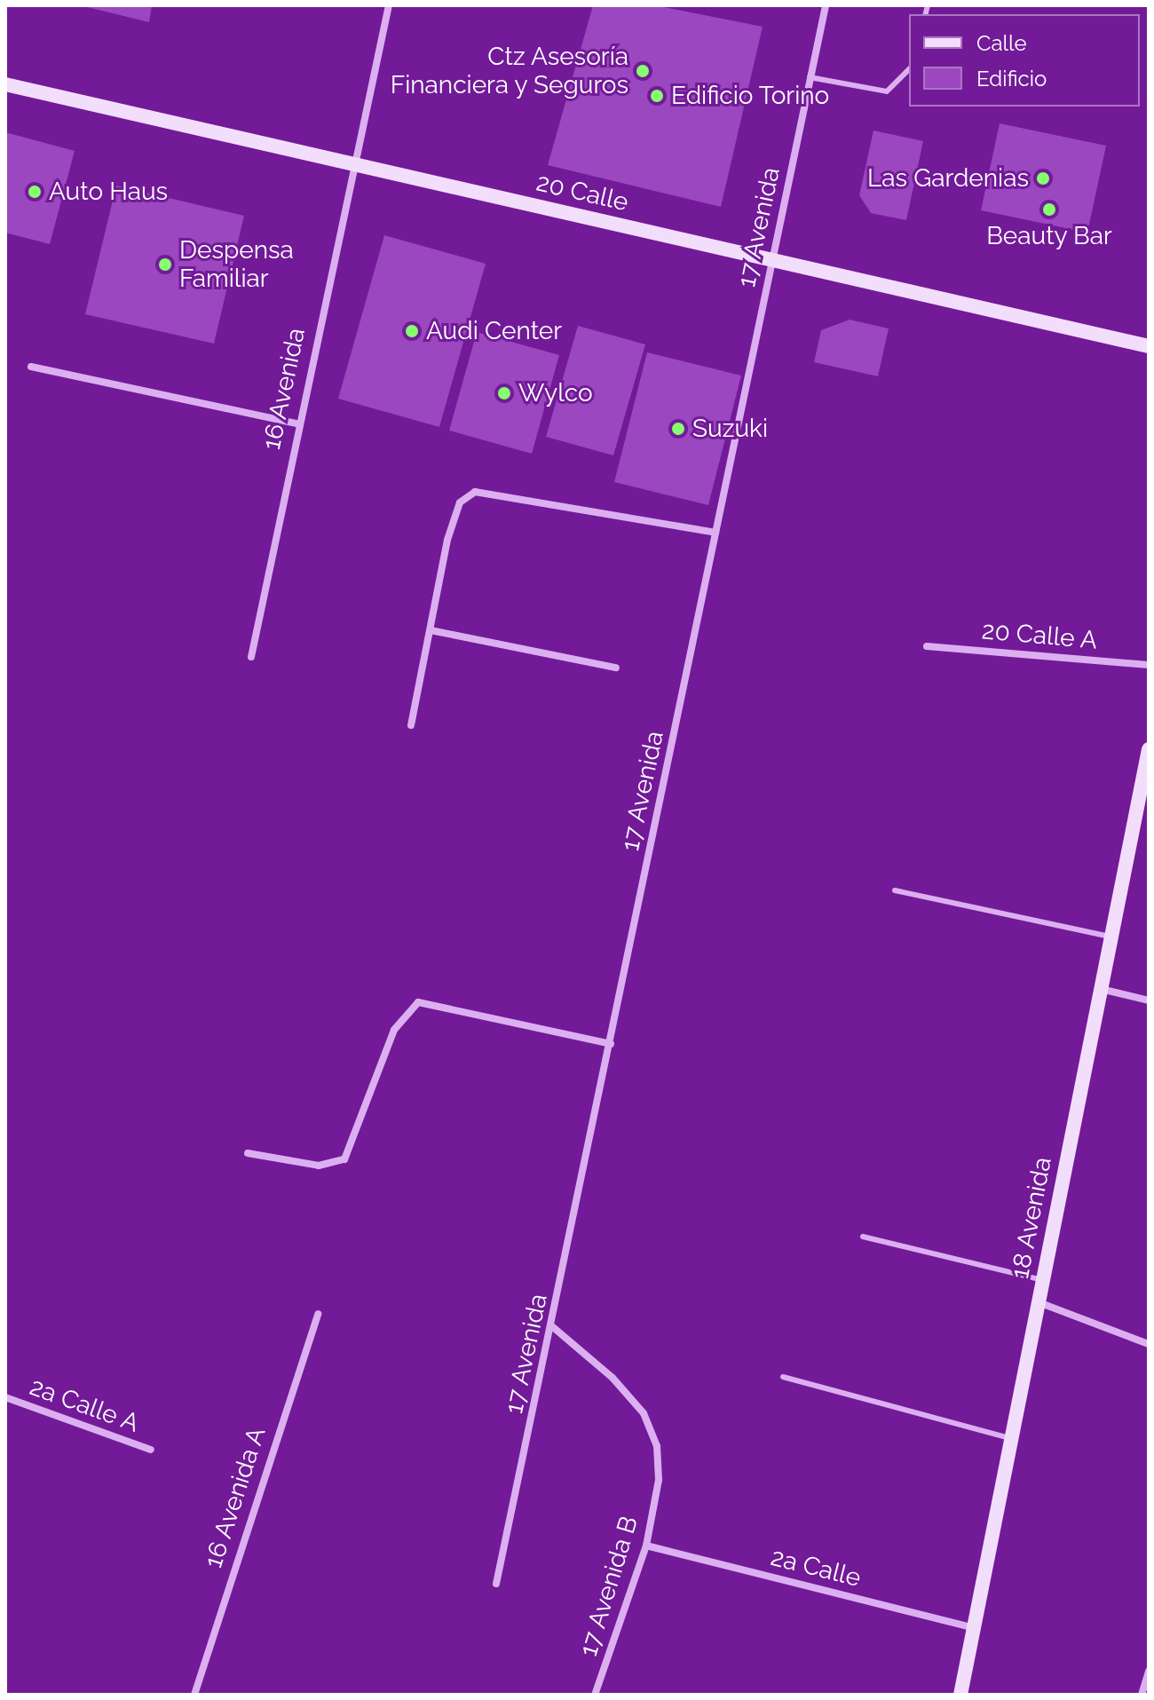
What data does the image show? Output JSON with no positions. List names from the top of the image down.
{
  "streets": {
    "street": [
      "20 Calle",
      "17 Avenida",
      "16 Avenida",
      "20 Calle A",
      "18 Avenida",
      "2a Calle A",
      "16 Avenida A",
      "2a Calle",
      "17 Avenida B"
    ]
  },
  "crossings": [
    ["20 Calle", "17 Avenida"],
    ["20 Calle", "16 Avenida"],
    ["17 Avenida", "17 Avenida B"],
    ["18 Avenida", "2a Calle"],
    ["2a Calle", "17 Avenida B"]
  ],
  "places": [
    "Ctz Asesoría Financiera y Seguros",
    "Edificio Torino",
    "Las Gardenias",
    "Auto Haus",
    "Beauty Bar",
    "Despensa Familiar",
    "Audi Center",
    "Wylco",
    "Suzuki"
  ],
  "legend": ["Calle", "Edificio"]
}
